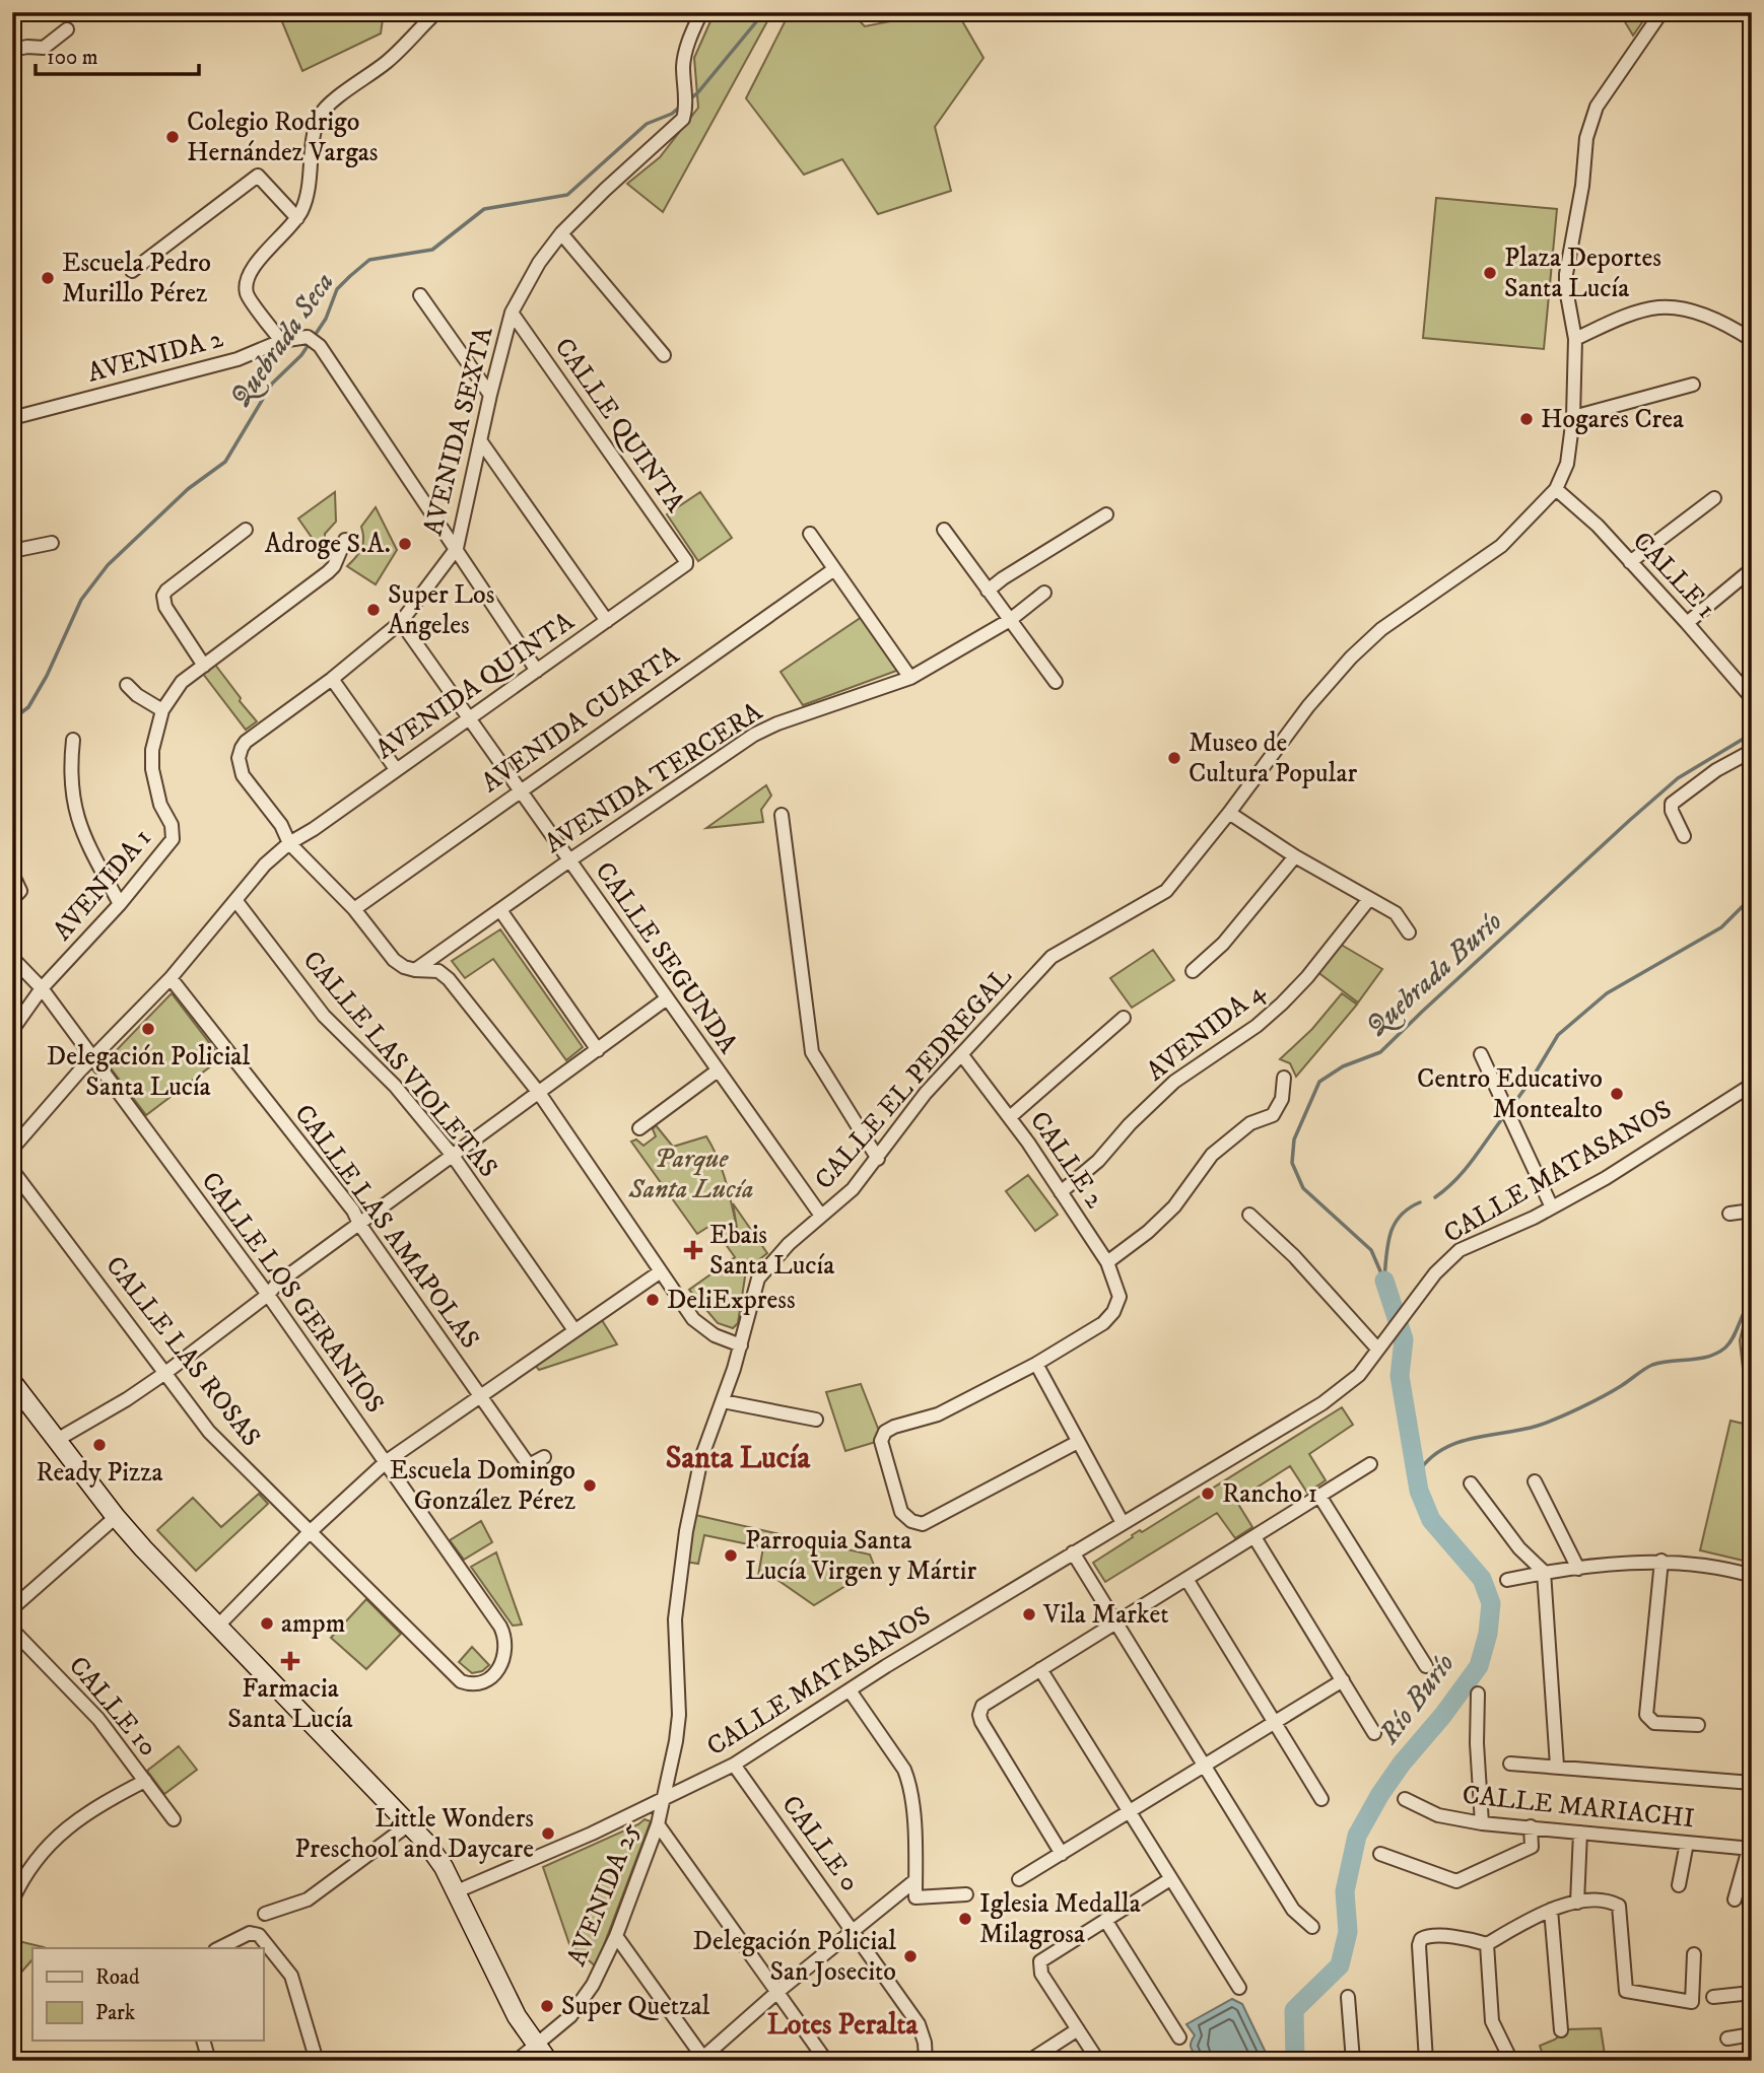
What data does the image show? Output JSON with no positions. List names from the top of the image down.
{
  "streets": {
    "street": [
      "AVENIDA 2",
      "CALLE QUINTA",
      "AVENIDA SEXTA",
      "CALLE 1",
      "AVENIDA QUINTA",
      "AVENIDA CUARTA",
      "AVENIDA TERCERA",
      "AVENIDA 1",
      "CALLE SEGUNDA",
      "AVENIDA 4",
      "CALLE LAS VIOLETAS",
      "CALLE EL PEDREGAL",
      "CALLE 2",
      "CALLE MATASANOS",
      "CALLE LAS AMAPOLAS",
      "CALLE LOS GERANIOS",
      "CALLE LAS ROSAS",
      "CALLE 10",
      "CALLE MARIACHI",
      "CALLE 0",
      "AVENIDA 25"
    ]
  },
  "crossings": [
    ["AVENIDA 2", "AVENIDA SEXTA"],
    ["CALLE QUINTA", "AVENIDA SEXTA"],
    ["CALLE QUINTA", "AVENIDA QUINTA"],
    ["AVENIDA SEXTA", "AVENIDA QUINTA"],
    ["AVENIDA SEXTA", "CALLE SEGUNDA"],
    ["CALLE 1", "CALLE EL PEDREGAL"],
    ["AVENIDA QUINTA", "CALLE SEGUNDA"],
    ["AVENIDA QUINTA", "CALLE LAS VIOLETAS"],
    ["AVENIDA QUINTA", "CALLE LAS AMAPOLAS"],
    ["AVENIDA QUINTA", "CALLE LOS GERANIOS"],
    ["AVENIDA CUARTA", "CALLE SEGUNDA"],
    ["AVENIDA TERCERA", "CALLE SEGUNDA"],
    ["AVENIDA 1", "CALLE LOS GERANIOS"],
    ["CALLE SEGUNDA", "CALLE EL PEDREGAL"],
    ["AVENIDA 4", "CALLE 2"],
    ["CALLE EL PEDREGAL", "CALLE 2"],
    ["CALLE EL PEDREGAL", "CALLE MATASANOS"],
    ["CALLE EL PEDREGAL", "AVENIDA 25"],
    ["CALLE MATASANOS", "CALLE 0"],
    ["CALLE MATASANOS", "AVENIDA 25"],
    ["CALLE LOS GERANIOS", "CALLE LAS ROSAS"]
  ],
  "districts": ["Santa Lucía", "Lotes Peralta"],
  "water": ["Quebrada Seca", "Quebrada Burío", "Río Burío"],
  "parks": ["Parque Santa Lucía"],
  "places": {
    "other": [
      "Colegio Rodrigo Hernández Vargas",
      "Plaza Deportes Santa Lucía",
      "Escuela Pedro Murillo Pérez",
      "Hogares Crea",
      "Adroge S.A.",
      "Super Los Angeles",
      "Museo de Cultura Popular",
      "Delegación Policial Santa Lucía",
      "Centro Educativo Montealto",
      "DeliExpress",
      "Ready Pizza",
      "Escuela Domingo González Pérez",
      "Rancho 1",
      "Parroquia Santa Lucía Virgen y Mártir",
      "Vila Market",
      "ampm",
      "Little Wonders Preschool and Daycare",
      "Iglesia Medalla Milagrosa",
      "Delegación Policial San Josecito",
      "Super Quetzal"
    ],
    "health": ["Ebais Santa Lucía", "Farmacia Santa Lucía"]
  },
  "legend": ["Road", "Park"],
  "scale_bar": "100 m"
}
